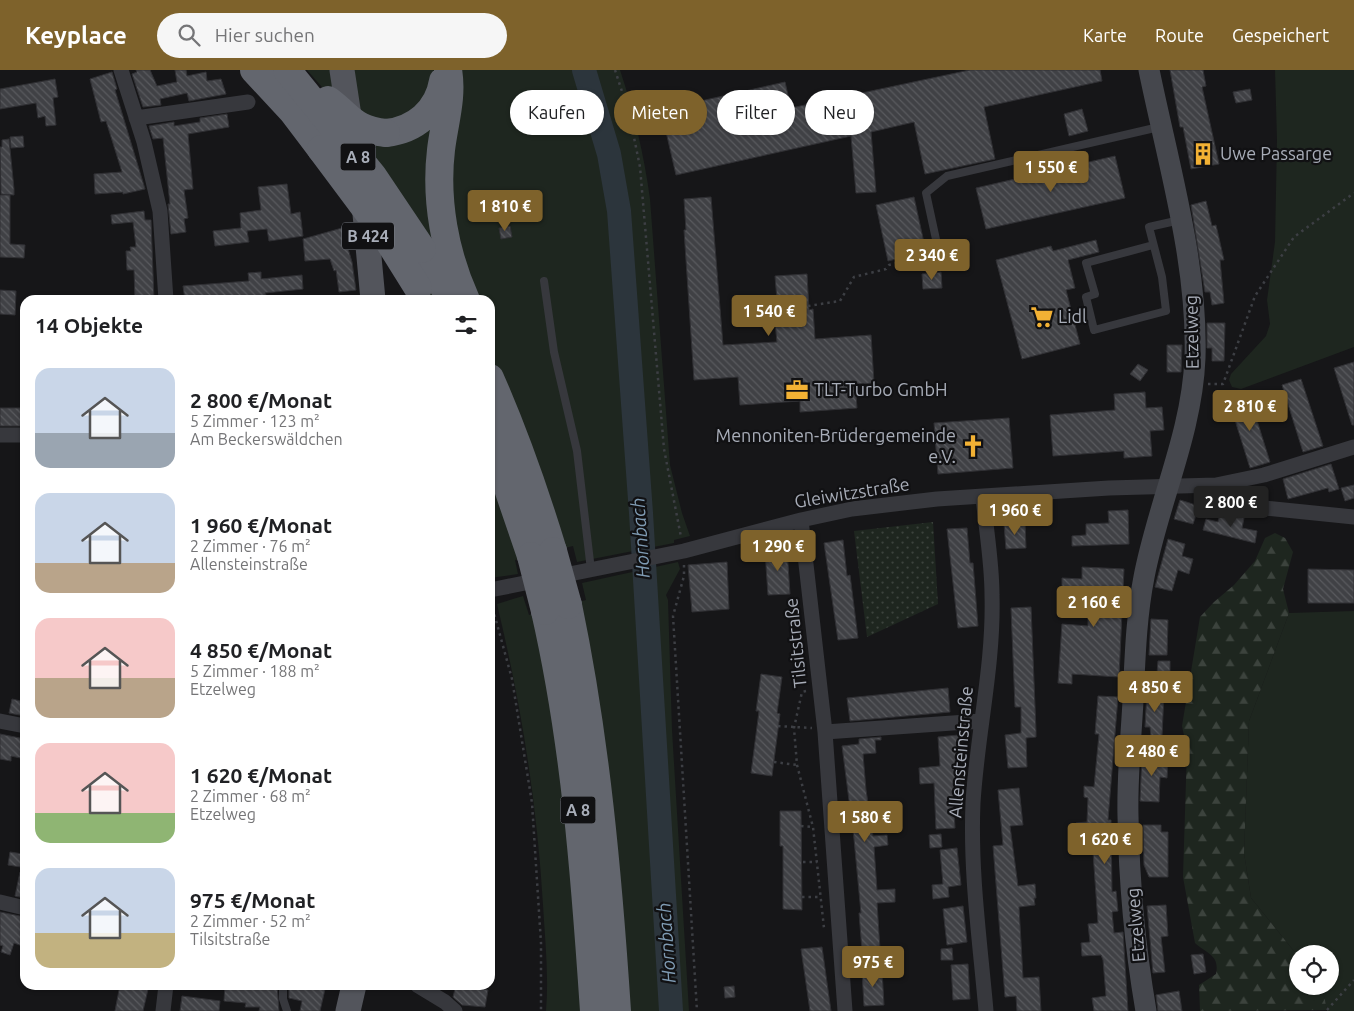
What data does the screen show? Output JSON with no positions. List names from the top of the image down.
{
  "streets": {
    "highway": ["A 8"],
    "main road": ["B 424"],
    "street": [
      "Etzelweg",
      "Gleiwitzstraße",
      "Tilsitstraße",
      "Allensteinstraße"
    ]
  },
  "crossings": [
    ["Etzelweg", "Gleiwitzstraße"],
    ["Gleiwitzstraße", "Tilsitstraße"],
    ["Gleiwitzstraße", "Allensteinstraße"]
  ],
  "water": ["Hornbach"],
  "places": {
    "building": ["Uwe Passarge"],
    "supermarket": ["Lidl"],
    "office": ["TLT-Turbo GmbH"],
    "church": ["Mennoniten-Brüdergemeinde e.V."]
  },
  "page": {
    "header": "Keyplace",
    "search": "Hier suchen",
    "nav": ["Karte", "Route", "Gespeichert"],
    "chip": [
      "Kaufen",
      "Mieten",
      "Filter",
      "Neu"
    ],
    "price": [
      "1 550 €",
      "1 810 €",
      "2 340 €",
      "1 540 €",
      "2 810 €",
      "2 800 €",
      "1 960 €",
      "1 290 €",
      "2 160 €",
      "4 850 €",
      "2 480 €",
      "1 580 €",
      "1 620 €",
      "975 €"
    ],
    "heading": "14 Objekte",
    "list": [
      {
        "name": "2 800 €/Monat",
        "note": "5 Zimmer · 123 m² · Am Beckerswäldchen"
      },
      {
        "name": "1 960 €/Monat",
        "note": "2 Zimmer · 76 m² · Allensteinstraße"
      },
      {
        "name": "4 850 €/Monat",
        "note": "5 Zimmer · 188 m² · Etzelweg"
      },
      {
        "name": "1 620 €/Monat",
        "note": "2 Zimmer · 68 m² · Etzelweg"
      },
      {
        "name": "975 €/Monat",
        "note": "2 Zimmer · 52 m² · Tilsitstraße"
      }
    ]
  }
}
